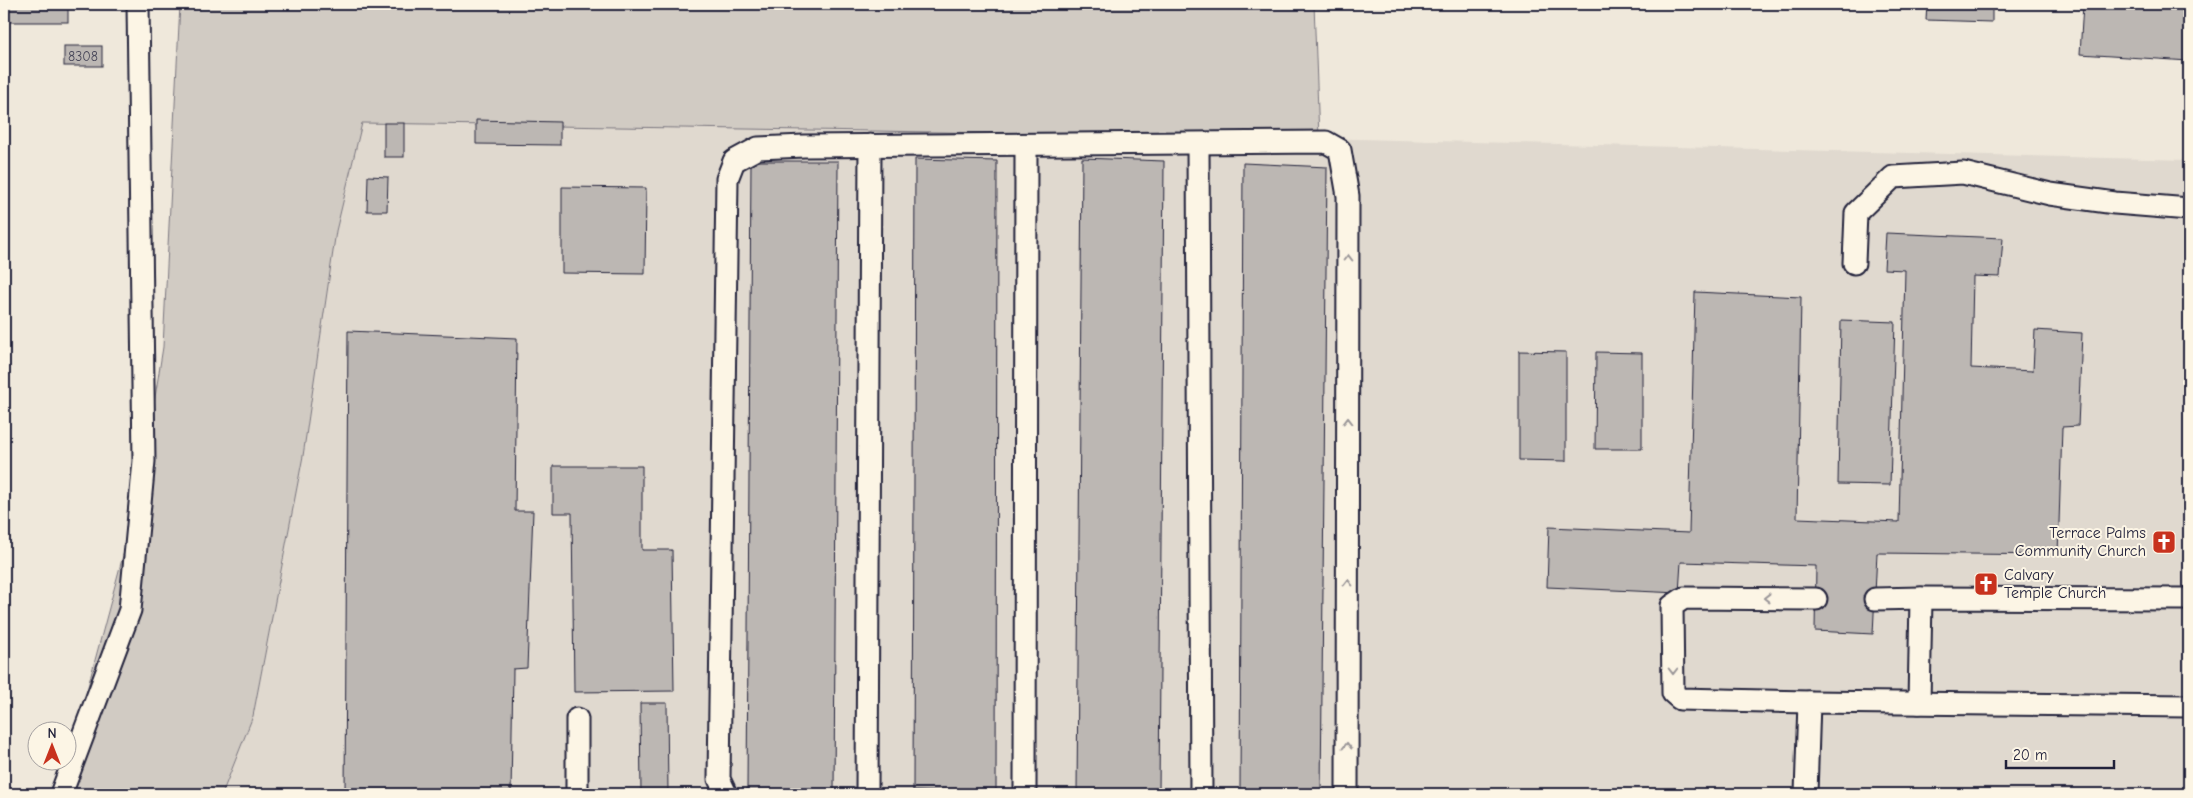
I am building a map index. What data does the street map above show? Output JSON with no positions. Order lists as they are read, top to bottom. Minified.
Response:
{"places":{"church":["Terrace Palms Community Church","Calvary Temple Church"]},"house_numbers":["8308"],"scale_bar":"20 m","north":"top"}
